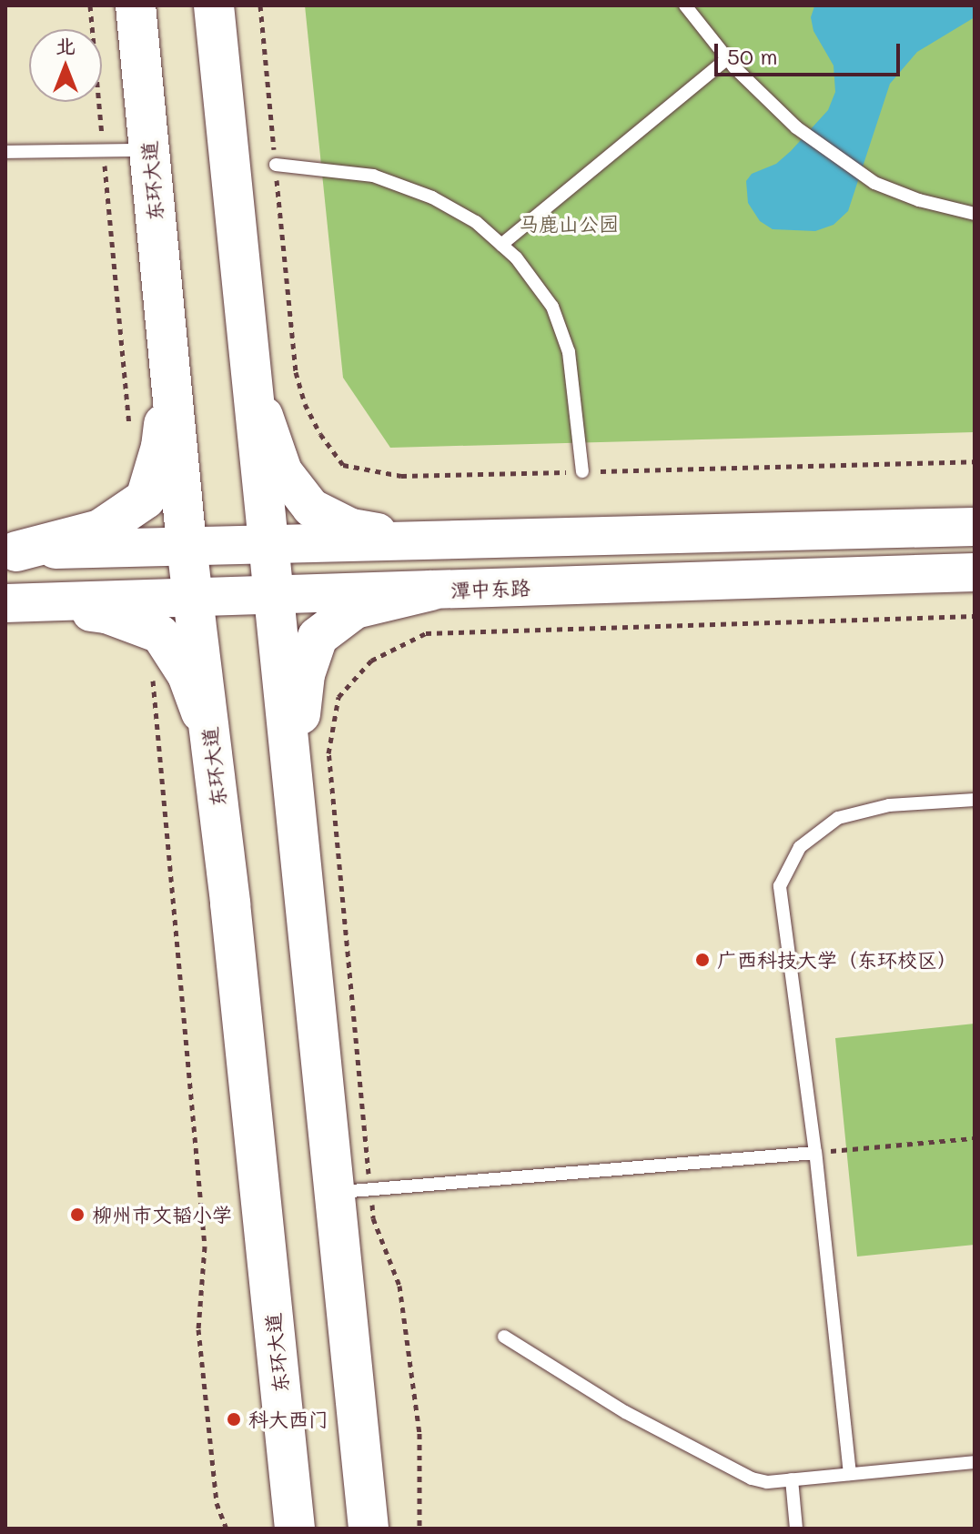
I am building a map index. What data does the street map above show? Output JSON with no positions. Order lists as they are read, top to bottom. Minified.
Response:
{"streets":{"highway":["东环大道"],"main road":["潭中东路"]},"crossings":[["东环大道","潭中东路"]],"parks":["马鹿山公园"],"places":["广西科技大学（东环校区）","柳州市文韬小学","科大西门"],"scale_bar":"50 m","north":"top"}
